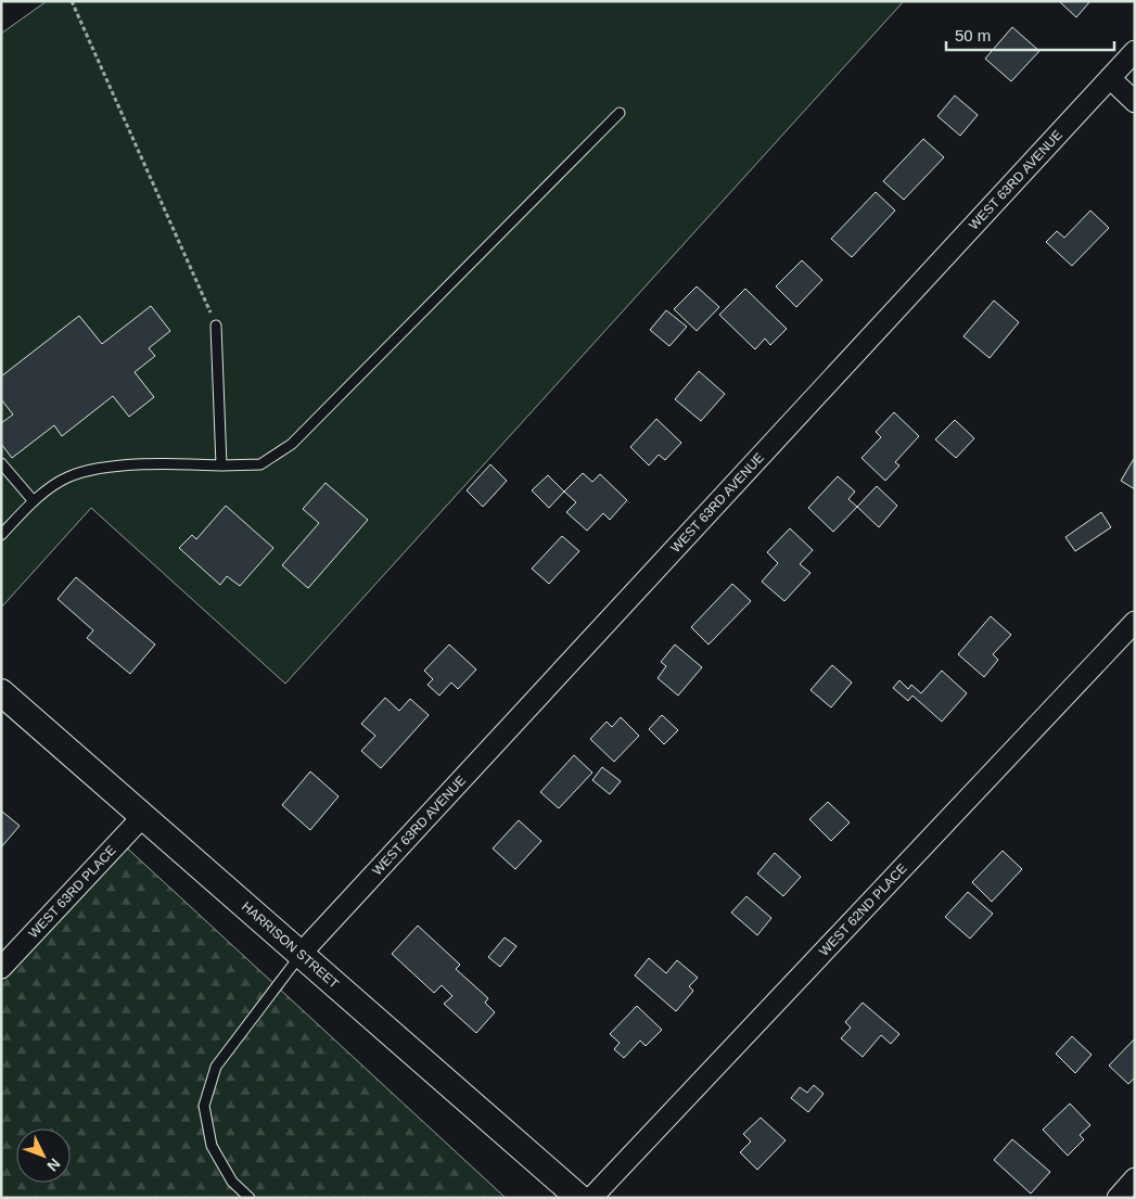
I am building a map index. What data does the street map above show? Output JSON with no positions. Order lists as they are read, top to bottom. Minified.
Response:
{"streets":{"street":["WEST 63RD AVENUE","WEST 63RD PLACE","WEST 62ND PLACE","HARRISON STREET"]},"crossings":[["WEST 63RD AVENUE","HARRISON STREET"],["WEST 63RD PLACE","HARRISON STREET"]],"scale_bar":"50 m","north":"bottom right"}
